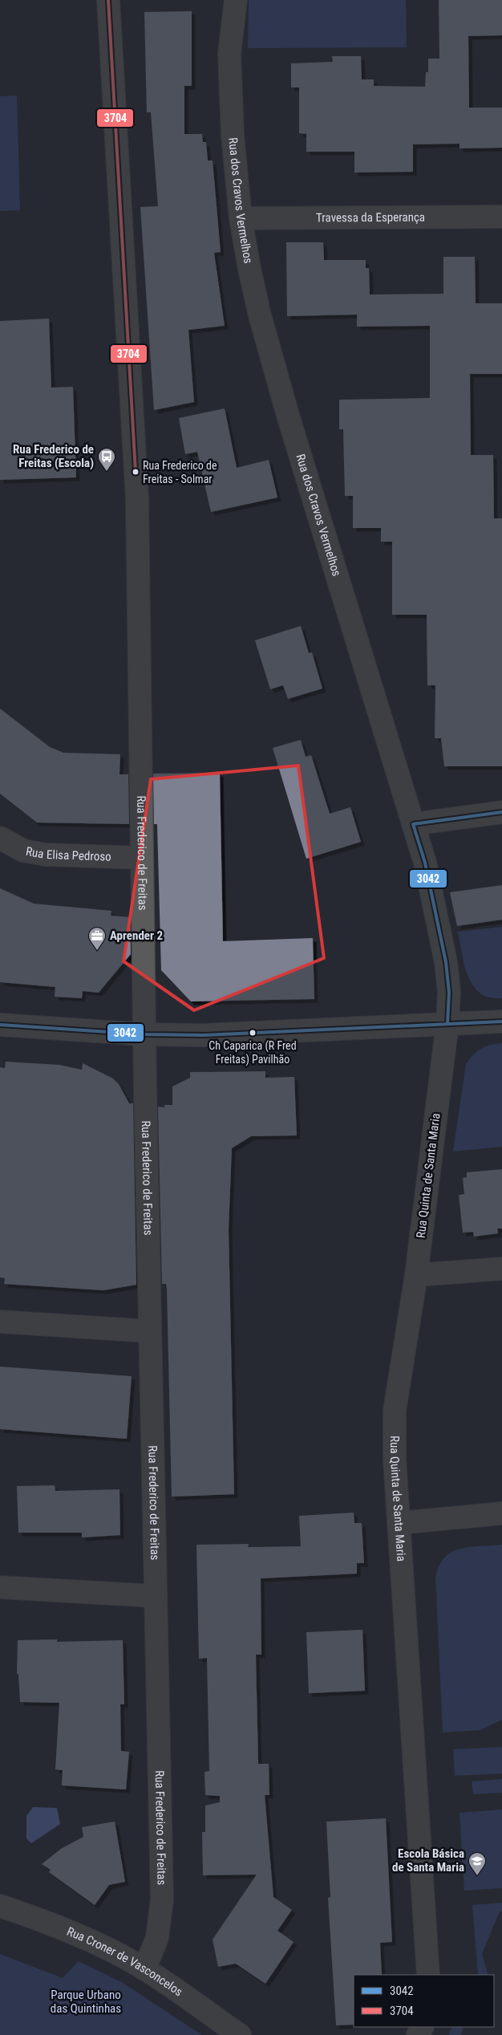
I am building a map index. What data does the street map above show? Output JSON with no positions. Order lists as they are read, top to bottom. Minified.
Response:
{"streets":{"street":["Rua dos Cravos Vermelhos","Travessa da Esperança","Rua Elisa Pedroso","Rua Frederico de Freitas","Rua Quinta de Santa Maria","Rua Croner de Vasconcelos"]},"crossings":[["Rua dos Cravos Vermelhos","Travessa da Esperança"],["Rua dos Cravos Vermelhos","Rua Quinta de Santa Maria"],["Rua Elisa Pedroso","Rua Frederico de Freitas"],["Rua Frederico de Freitas","Rua Croner de Vasconcelos"]],"parks":["Parque Urbano das Quintinhas"],"places":{"other":["Rua Frederico de Freitas - Solmar","Ch Caparica (R Fred Freitas) Pavilhão"],"bus stop":["Rua Frederico de Freitas (Escola)"],"office":["Aprender 2"],"school or university":["Escola Básica de Santa Maria"]},"lines":["transit line 3704","transit line 3042"],"legend":["3042","3704"]}
